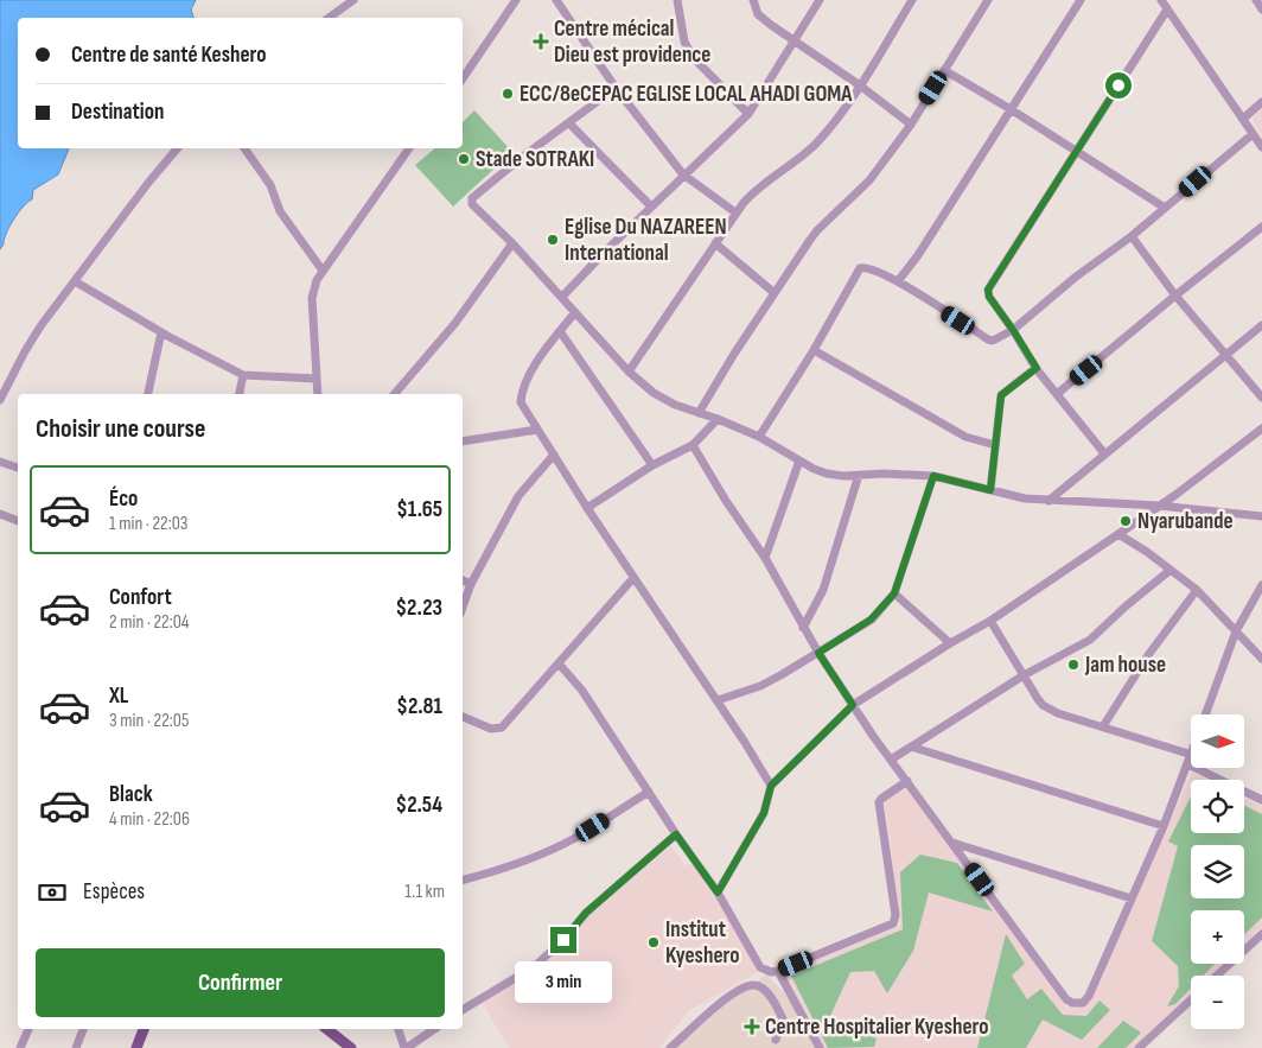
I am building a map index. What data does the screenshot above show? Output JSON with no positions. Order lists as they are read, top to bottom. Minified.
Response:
{"places":{"health":["Centre mécical Dieu est providence","Centre Hospitalier Kyeshero"],"other":["ECC/8eCEPAC EGLISE LOCAL AHADI GOMA","Stade SOTRAKI","Eglise Du NAZAREEN International","Nyarubande","Jam house","Institut Kyeshero"]},"north":"right","page":{"banner":["Centre de santé Keshero","Destination"],"heading":"Choisir une course","list":[{"name":"Éco","note":"1 min · 22:03","value":"$1.65"},{"name":"Confort","note":"2 min · 22:04","value":"$2.23"},{"name":"XL","note":"3 min · 22:05","value":"$2.81"},{"name":"Black","note":"4 min · 22:06","value":"$2.54"}],"map_buttons":["+","−"],"pay":["Espèces","1.1 km"],"buttons":"Confirmer","bubble":"3 min"}}
